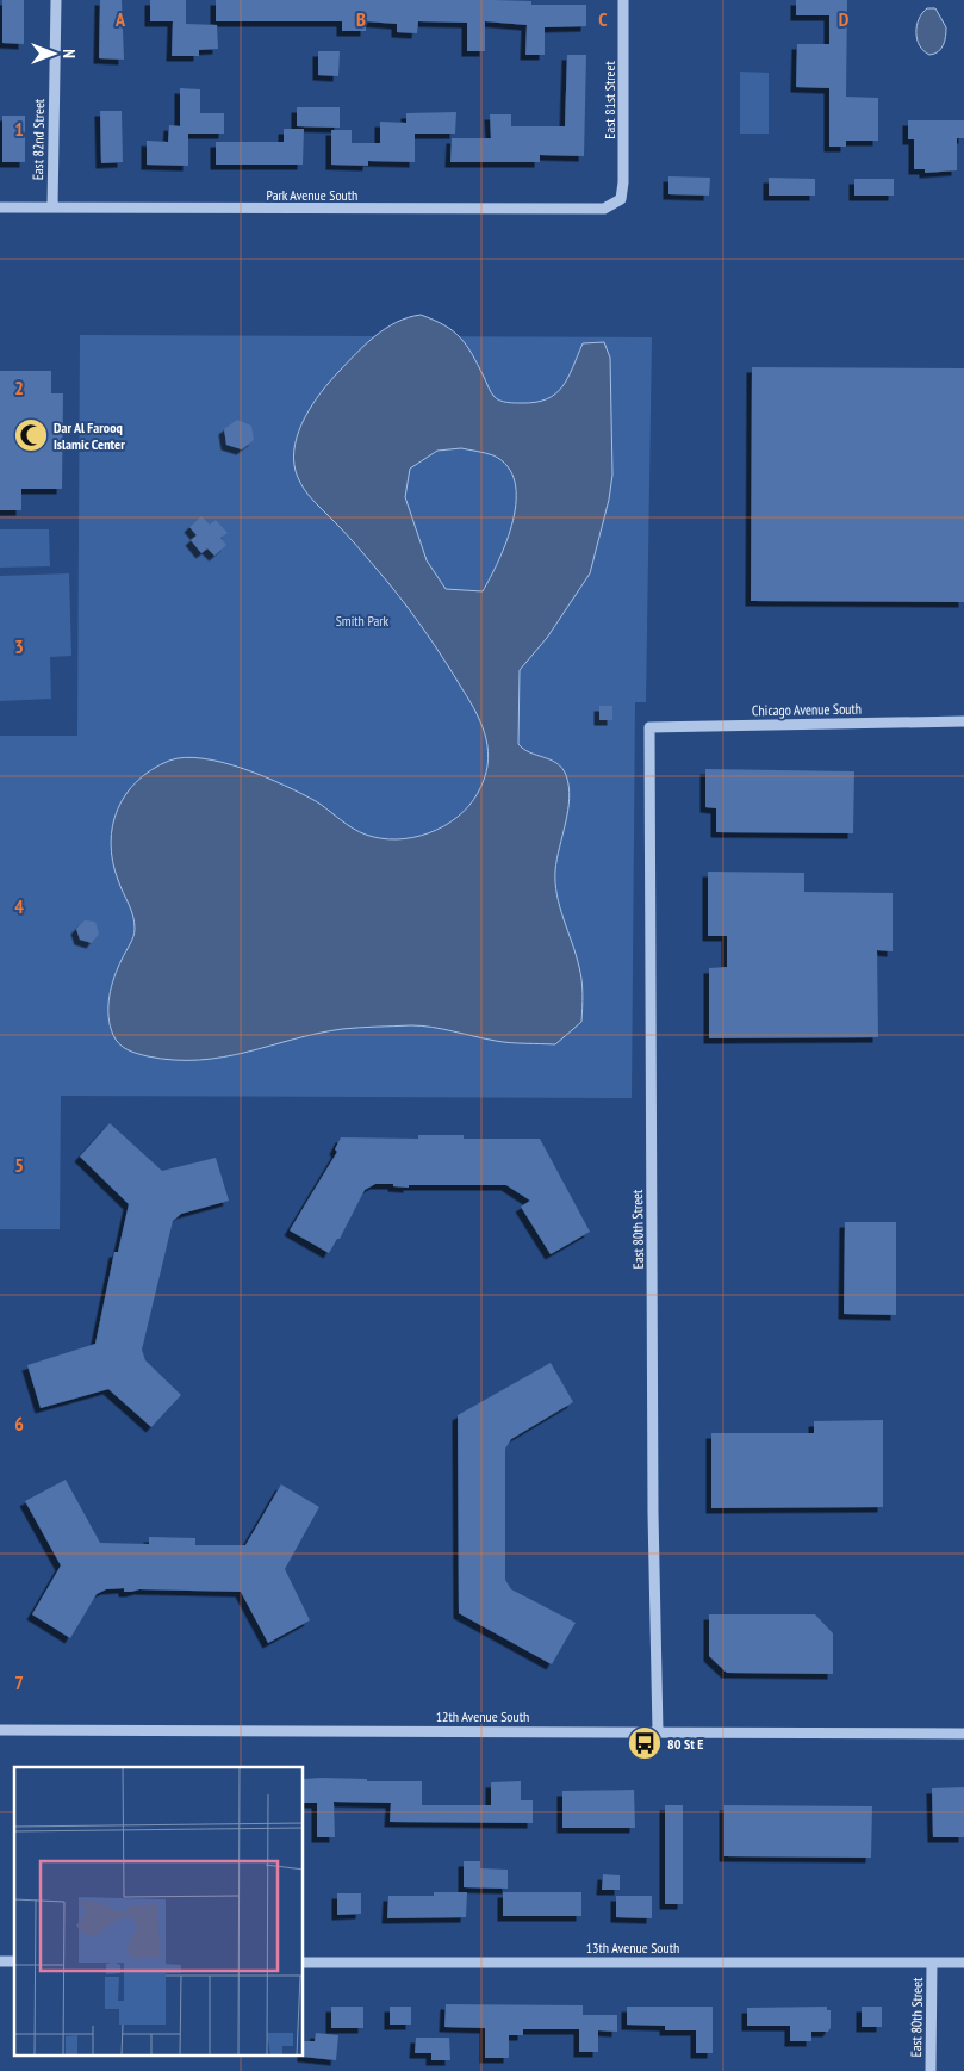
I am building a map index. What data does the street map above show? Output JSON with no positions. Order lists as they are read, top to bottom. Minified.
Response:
{"streets":{"street":["East 81st Street","East 82nd Street","Park Avenue South","Chicago Avenue South","East 80th Street","12th Avenue South","13th Avenue South"]},"crossings":[["East 81st Street","Park Avenue South"],["East 82nd Street","Park Avenue South"],["Chicago Avenue South","East 80th Street"],["East 80th Street","12th Avenue South"],["East 80th Street","13th Avenue South"]],"parks":["Smith Park"],"places":{"mosque":["Dar Al Farooq Islamic Center"],"bus stop":["80 St E"]},"north":"right","grid":{"columns":["A","B","C","D"],"rows":["1","2","3","4","5","6","7"]}}
